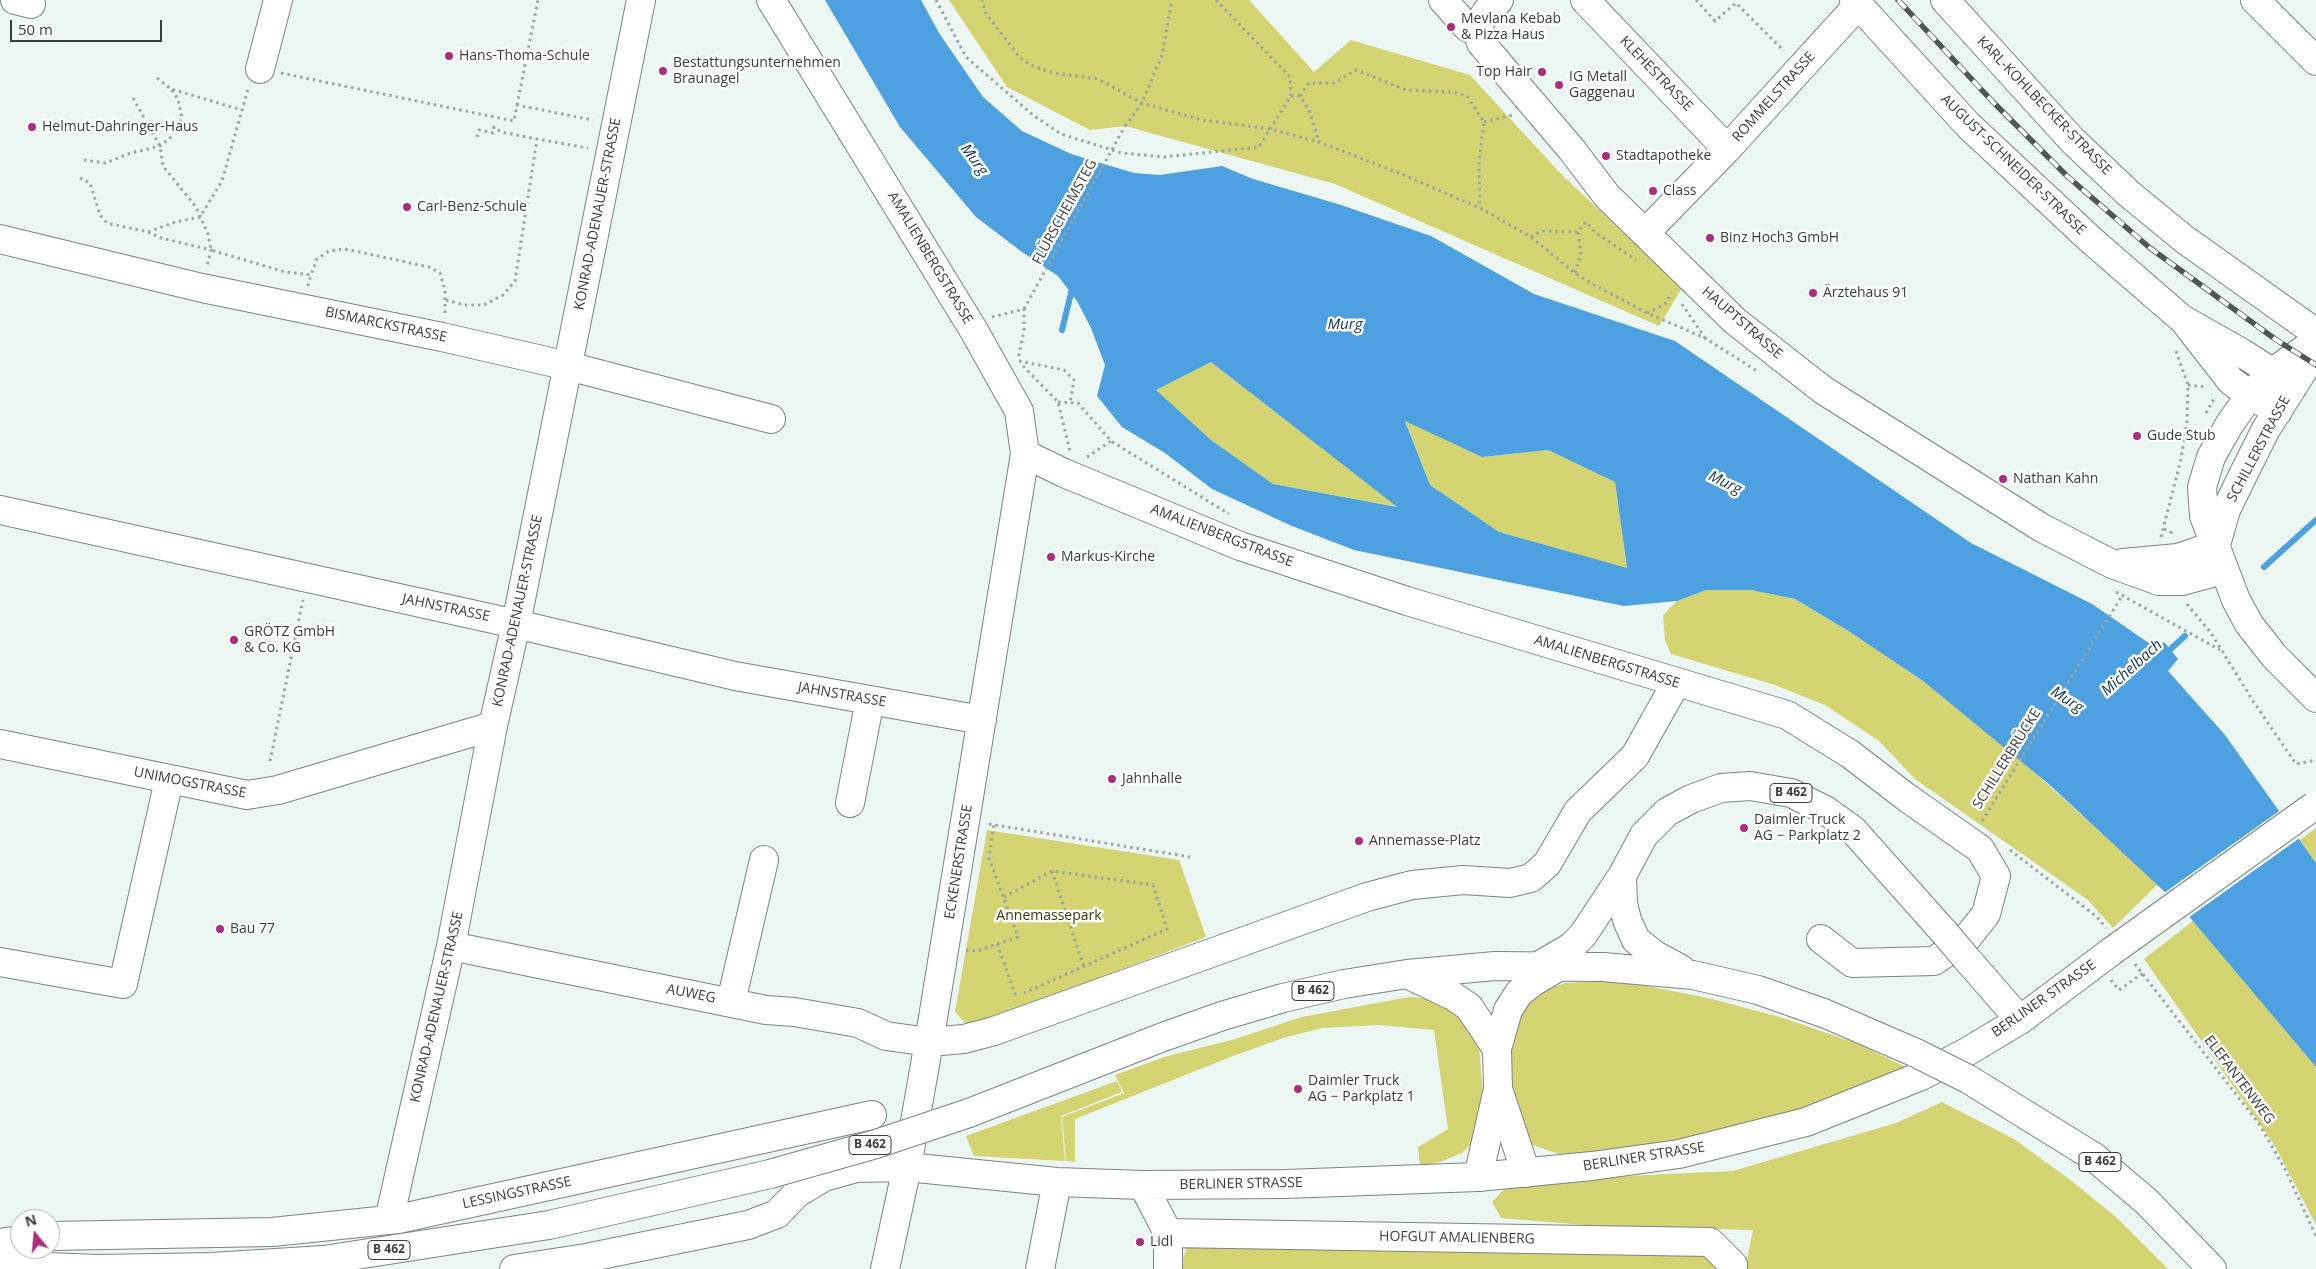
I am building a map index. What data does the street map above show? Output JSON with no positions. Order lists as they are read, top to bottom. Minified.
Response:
{"streets":{"street":["KLEHESTRASSE","ROMMELSTRASSE","KARL-KOHLBECKER-STRASSE","AUGUST-SCHNEIDER-STRASSE","KONRAD-ADENAUER-STRASSE","AMALIENBERGSTRASSE","HAUPTSTRASSE","BISMARCKSTRASSE","SCHILLERSTRASSE","JAHNSTRASSE","UNIMOGSTRASSE","B 462","ECKENERSTRASSE","AUWEG","BERLINER STRASSE","LESSINGSTRASSE","HOFGUT AMALIENBERG"],"path":["FLÜRSCHEIMSTEG","SCHILLERBRÜCKE","ELEFANTENWEG"]},"crossings":[["KLEHESTRASSE","ROMMELSTRASSE"],["ROMMELSTRASSE","AUGUST-SCHNEIDER-STRASSE"],["ROMMELSTRASSE","HAUPTSTRASSE"],["AUGUST-SCHNEIDER-STRASSE","SCHILLERSTRASSE"],["KONRAD-ADENAUER-STRASSE","BISMARCKSTRASSE"],["KONRAD-ADENAUER-STRASSE","JAHNSTRASSE"],["KONRAD-ADENAUER-STRASSE","UNIMOGSTRASSE"],["KONRAD-ADENAUER-STRASSE","AUWEG"],["KONRAD-ADENAUER-STRASSE","LESSINGSTRASSE"],["AMALIENBERGSTRASSE","ECKENERSTRASSE"],["AMALIENBERGSTRASSE","AUWEG"],["JAHNSTRASSE","ECKENERSTRASSE"],["B 462","BERLINER STRASSE"],["ECKENERSTRASSE","AUWEG"],["ECKENERSTRASSE","BERLINER STRASSE"]],"water":["Murg","Michelbach"],"parks":["Annemassepark"],"places":["Mevlana Kebab & Pizza Haus","Hans-Thoma-Schule","Bestattungsunternehmen Braunagel","Top Hair","IG Metall Gaggenau","Helmut-Dahringer-Haus","Stadtapotheke","Class","Carl-Benz-Schule","Binz Hoch3 GmbH","Ärztehaus 91","Gude Stub","Nathan Kahn","Markus-Kirche","GRÖTZ GmbH & Co. KG","Jahnhalle","Daimler Truck AG − Parkplatz 2","Annemasse-Platz","Bau 77","Daimler Truck AG − Parkplatz 1","Lidl"],"scale_bar":"50 m","north":"top"}
